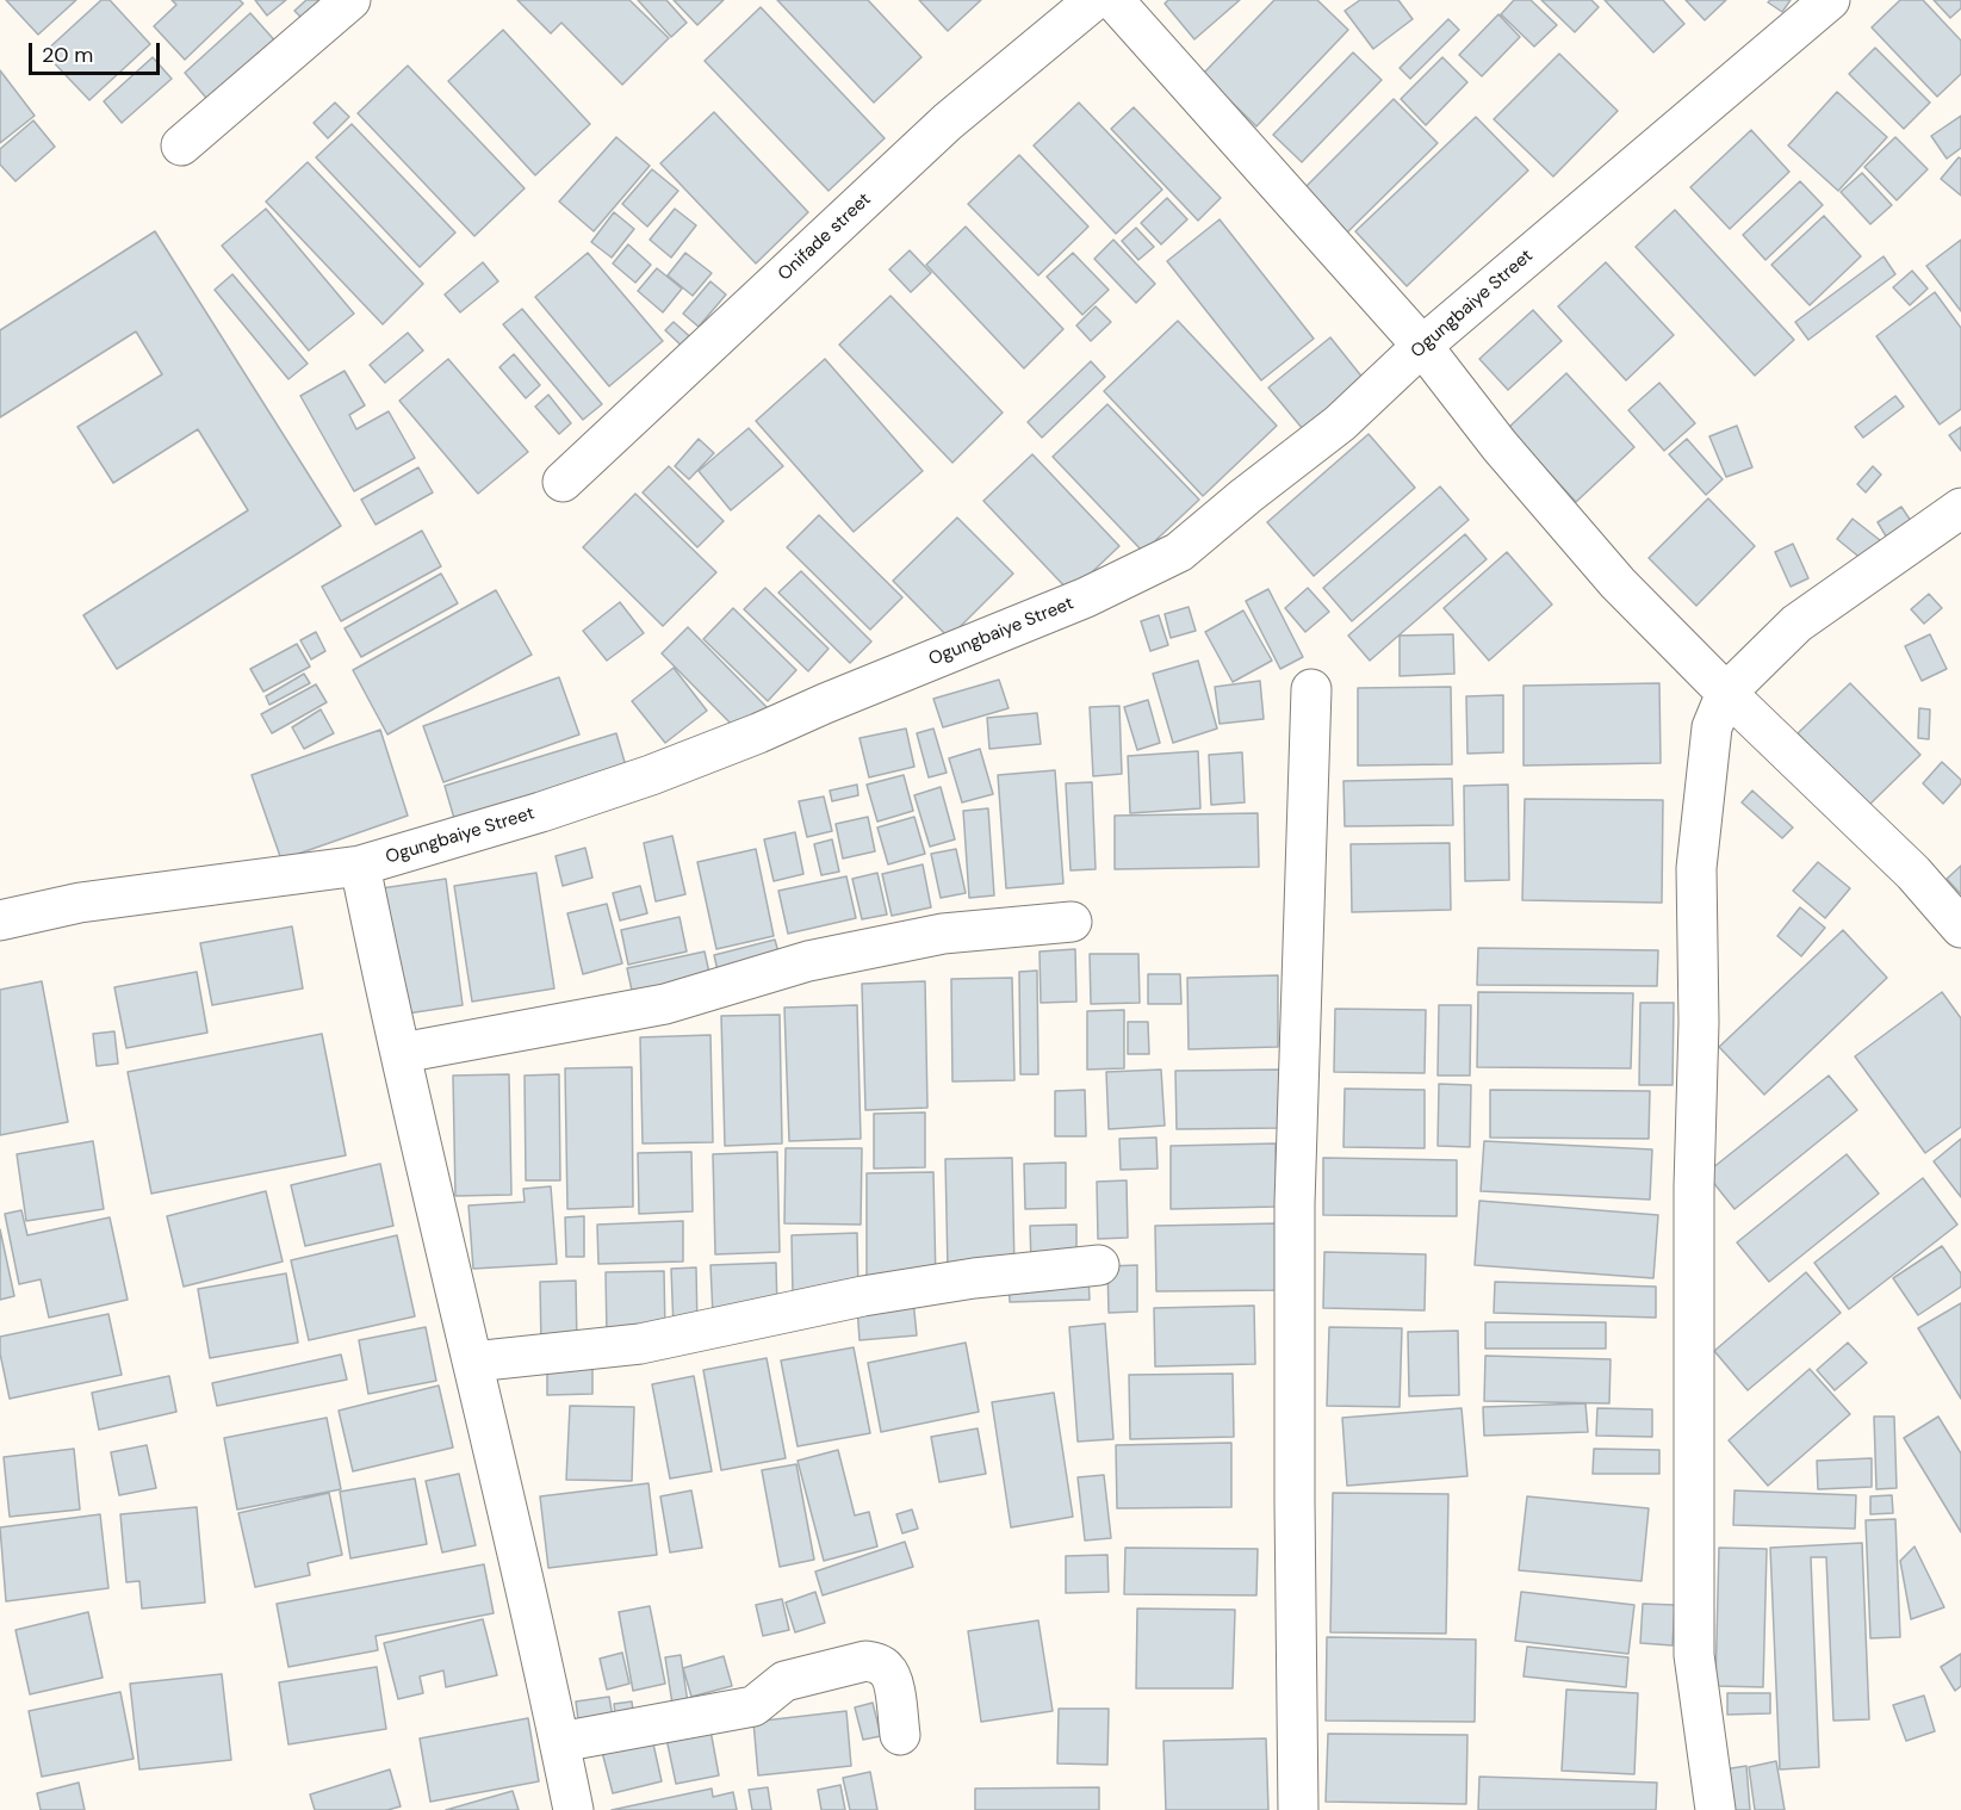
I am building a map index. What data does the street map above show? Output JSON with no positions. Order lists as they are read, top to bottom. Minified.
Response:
{"streets":{"street":["Onifade street","Ogungbaiye Street"]},"scale_bar":"20 m"}
